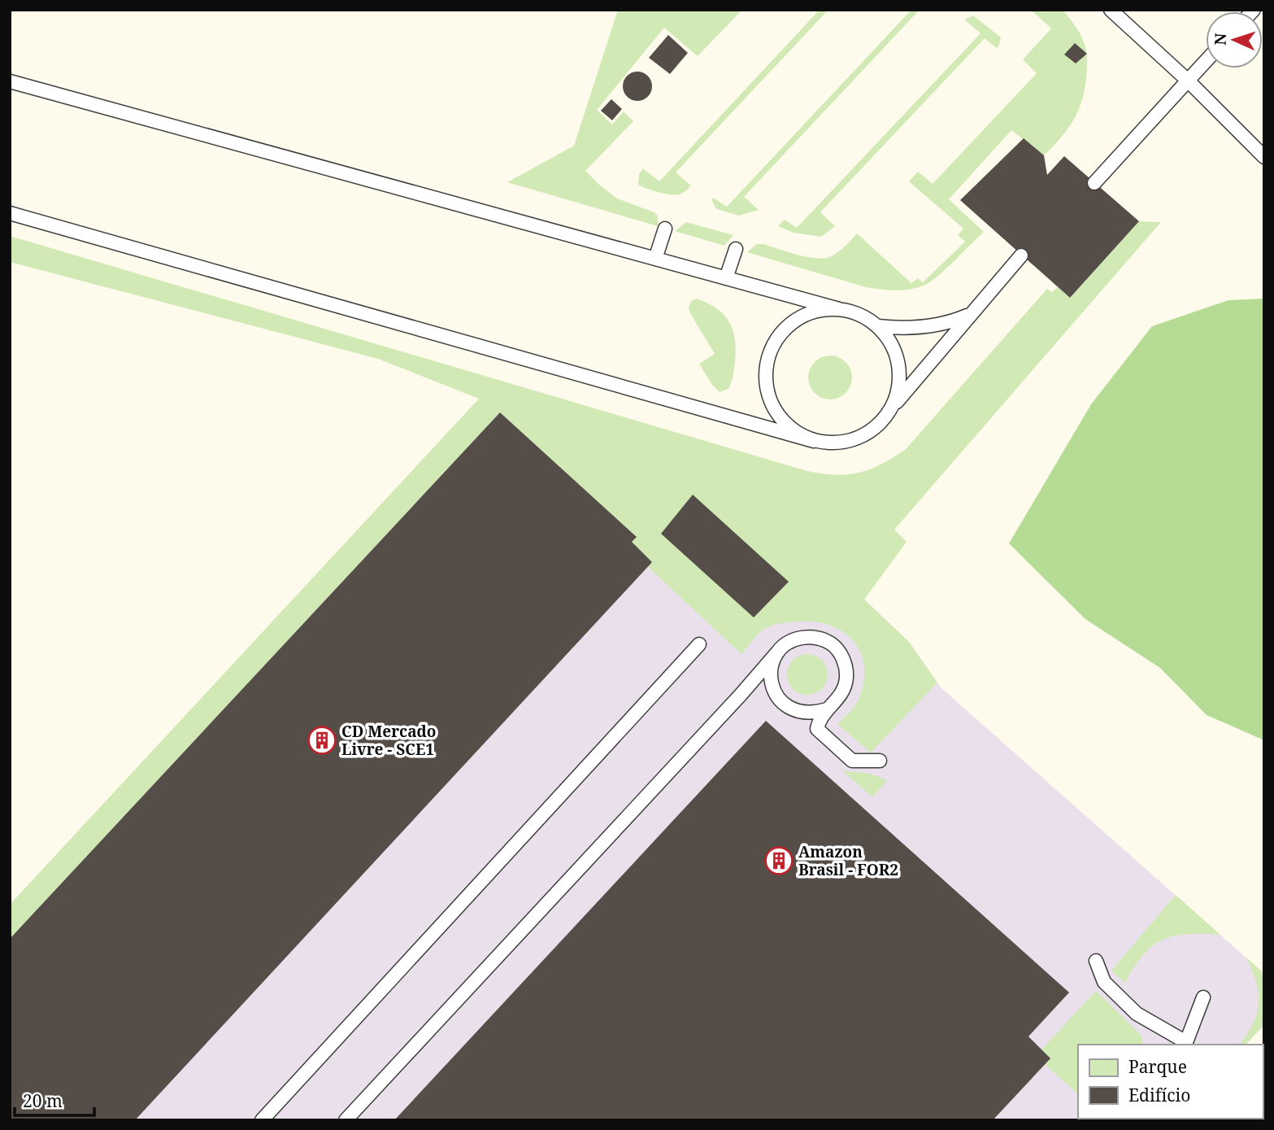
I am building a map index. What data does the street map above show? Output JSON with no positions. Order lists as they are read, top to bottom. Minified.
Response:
{"places":{"building":["CD Mercado Livre - SCE1","Amazon Brasil - FOR2"]},"legend":["Parque","Edifício"],"scale_bar":"20 m","north":"left"}
